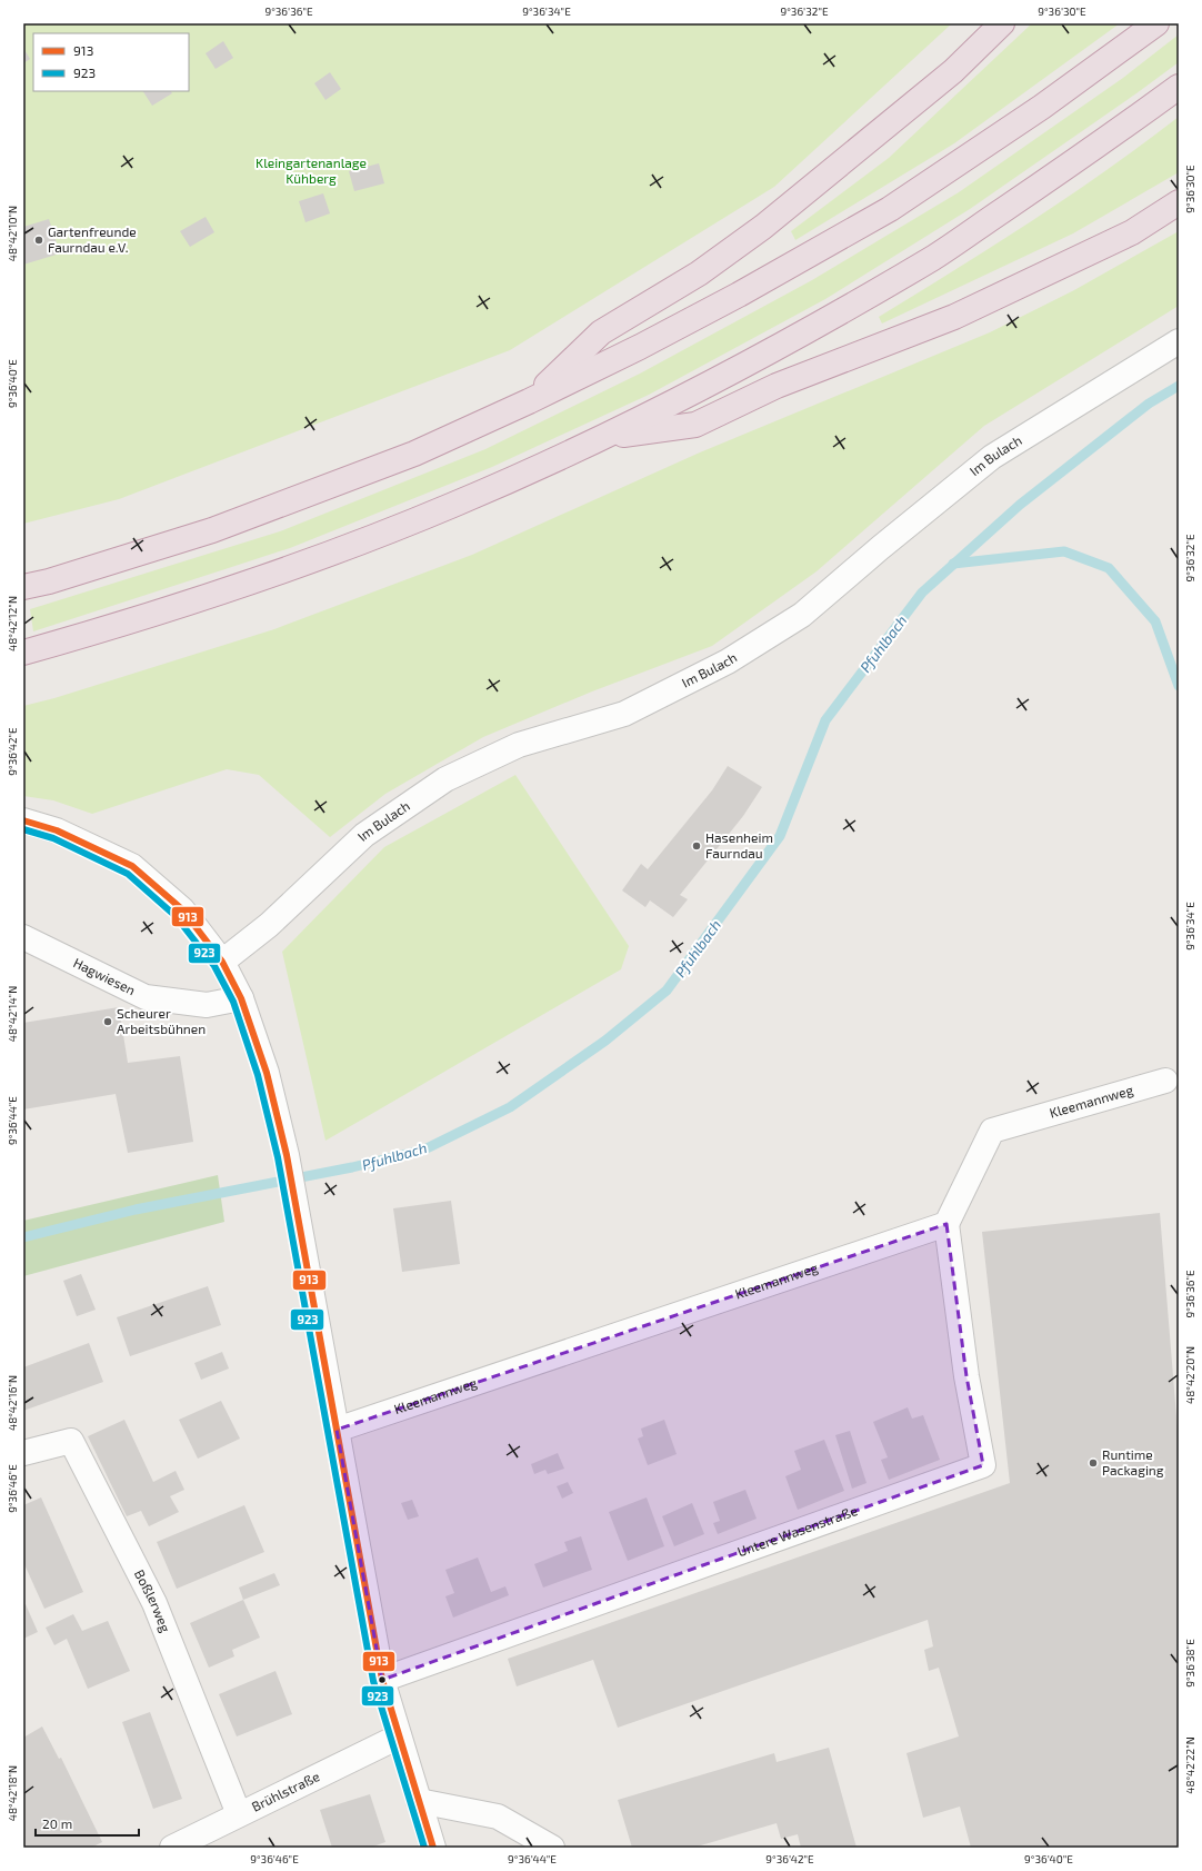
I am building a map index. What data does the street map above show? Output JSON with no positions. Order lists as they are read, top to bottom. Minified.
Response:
{"streets":{"street":["Im Bulach","Hagwiesen","Kleemannweg","Untere Wasenstraße","Boßlerweg","Brühlstraße"]},"crossings":[["Kleemannweg","Untere Wasenstraße"],["Boßlerweg","Brühlstraße"]],"water":["Pfuhlbach"],"parks":["Kleingartenanlage Kühberg"],"places":["Gartenfreunde Faurndau e.V.","Hasenheim Faurndau","Scheurer Arbeitsbühnen","Runtime Packaging"],"lines":["transit line 913","transit line 923"],"legend":["913","923"],"scale_bar":"20 m","coordinates":["9°36'36\"E","9°36'34\"E","9°36'32\"E","9°36'30\"E","48°42'10\"N","9°36'40\"E","48°42'12\"N","9°36'42\"E","48°42'14\"N","9°36'44\"E","48°42'20\"N","48°42'16\"N","9°36'46\"E","9°36'38\"E","48°42'22\"N","48°42'18\"N"]}
